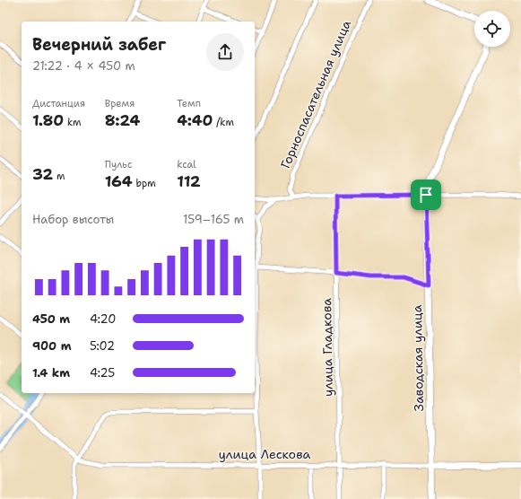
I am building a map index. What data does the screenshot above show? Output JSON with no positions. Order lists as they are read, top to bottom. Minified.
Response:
{"streets":{"street":["Горноспасательная улица","улица Гладкова","Заводская улица","улица Лескова"]},"crossings":[["улица Гладкова","улица Лескова"],["Заводская улица","улица Лескова"]],"page":{"heading":["Вечерний забег","21:22 · 4 × 450 m"],"stats":[["Дистанция","1.80 km"],["Время","8:24"],["Темп","4:40 /km"],["32 m"],["Пульс","164 bpm"],["kcal","112"]],"chart":["Набор высоты","159–165 m"],"list":[{"name":"450 m","note":"4:20"},{"name":"900 m","note":"5:02"},{"name":"1.4 km","note":"4:25"}]}}
